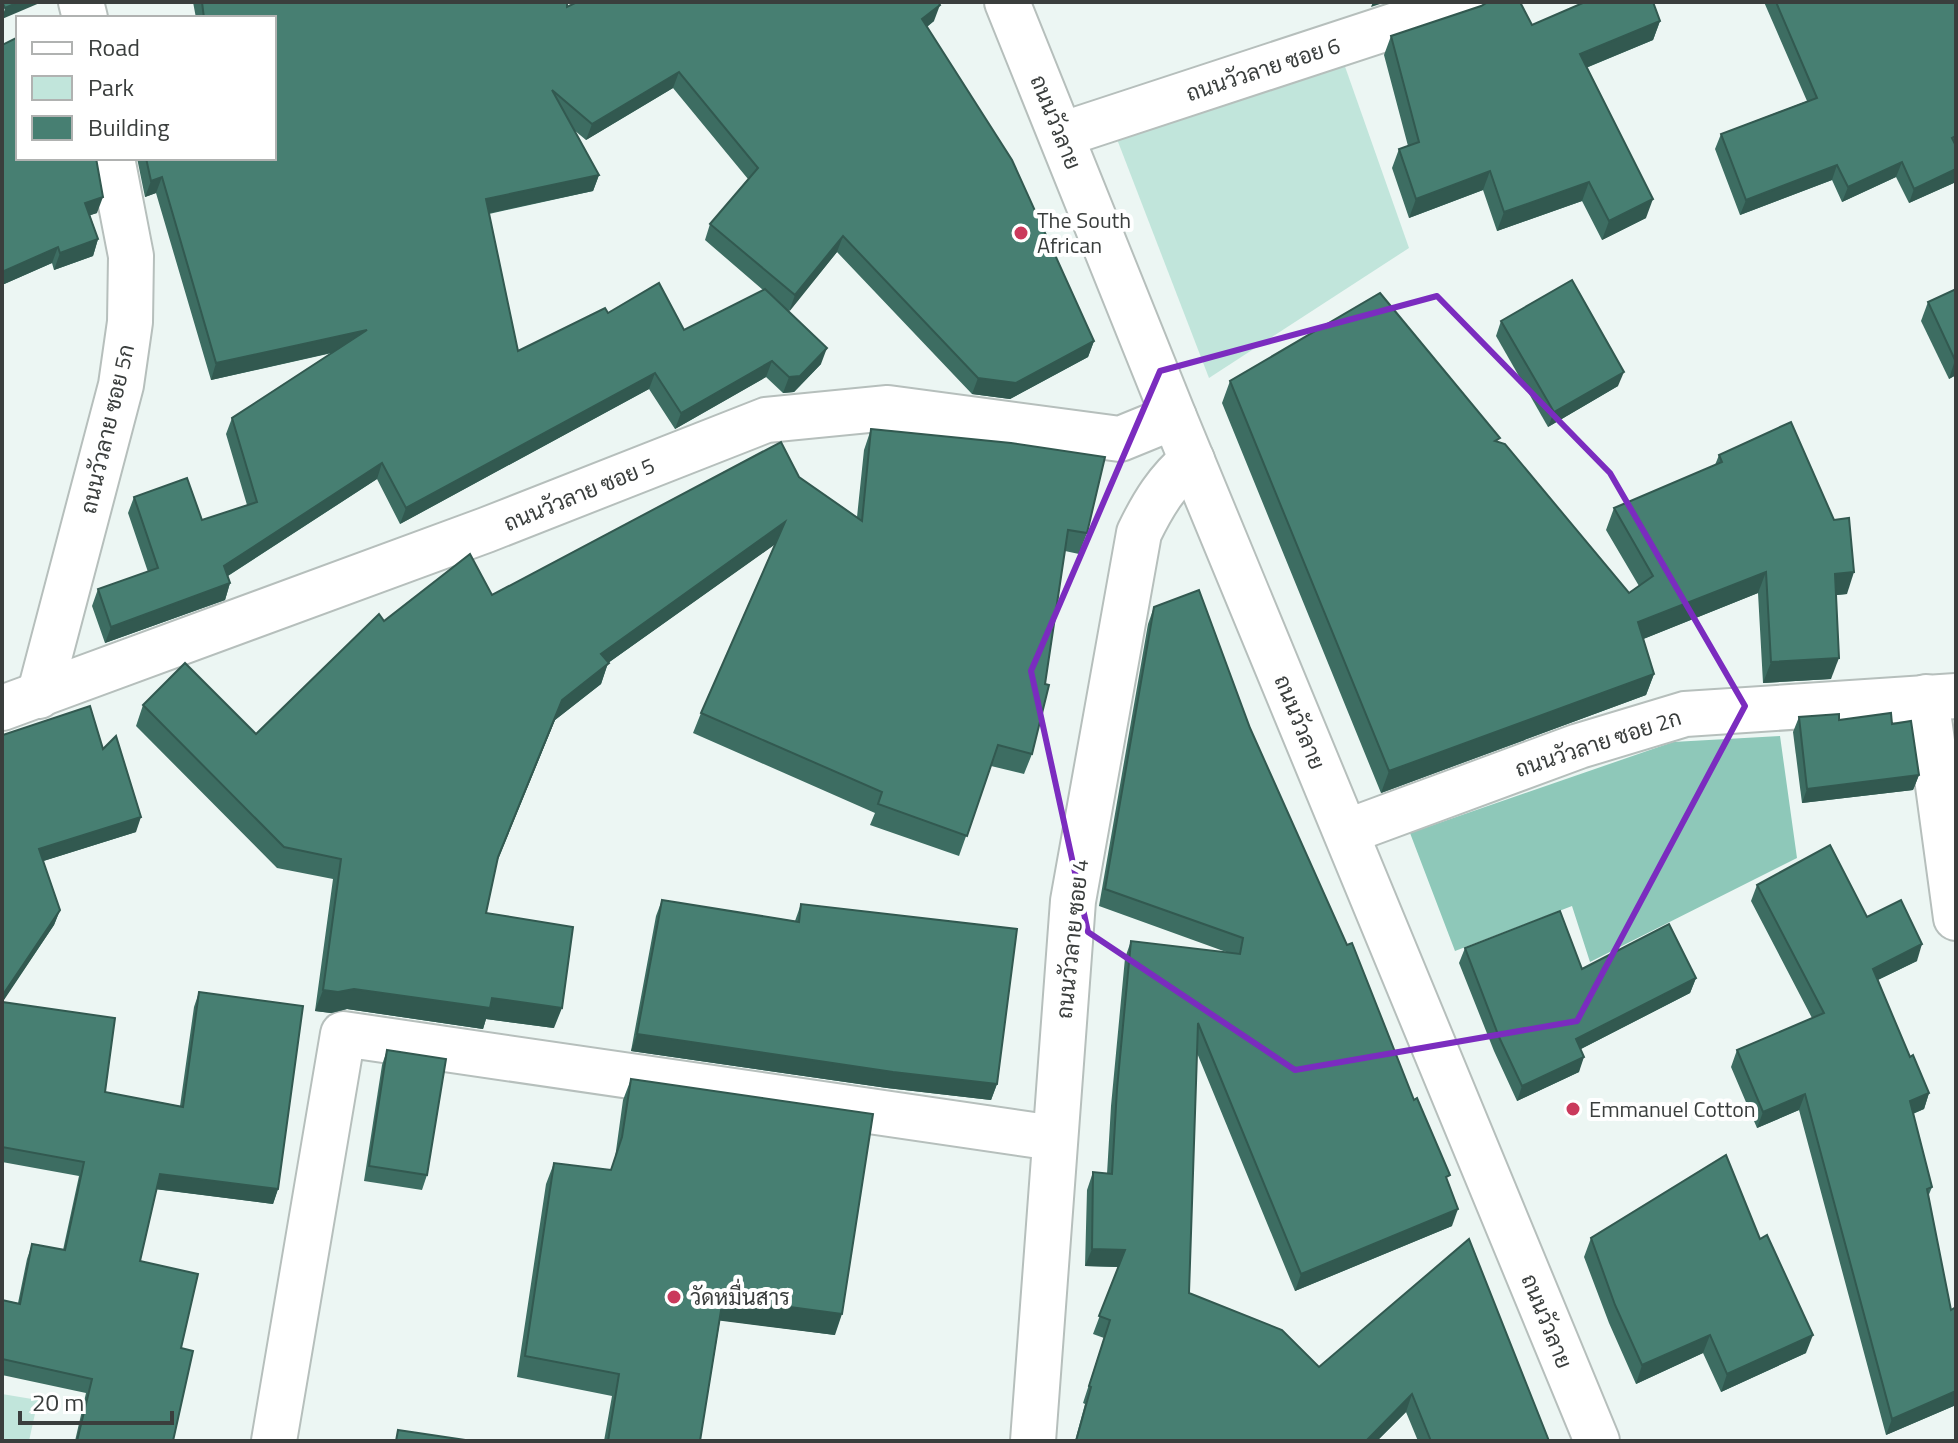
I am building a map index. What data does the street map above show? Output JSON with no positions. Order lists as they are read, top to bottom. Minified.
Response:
{"streets":{"street":["ถนนวัวลาย ซอย 6","ถนนวัวลาย","ถนนวัวลาย ซอย 5ก","ถนนวัวลาย ซอย 5","ถนนวัวลาย ซอย 2ก","ถนนวัวลาย ซอย 4"]},"crossings":[["ถนนวัวลาย ซอย 6","ถนนวัวลาย"],["ถนนวัวลาย","ถนนวัวลาย ซอย 5"],["ถนนวัวลาย","ถนนวัวลาย ซอย 2ก"],["ถนนวัวลาย","ถนนวัวลาย ซอย 4"],["ถนนวัวลาย ซอย 5ก","ถนนวัวลาย ซอย 5"]],"places":["The South African","Emmanuel Cotton","วัดหมื่นสาร"],"legend":["Road","Park","Building"],"scale_bar":"20 m"}
